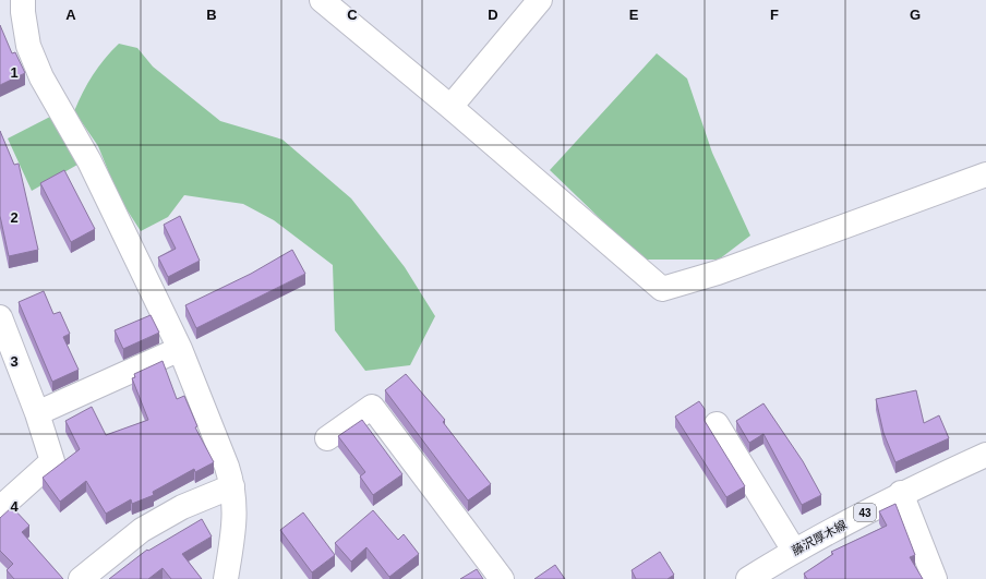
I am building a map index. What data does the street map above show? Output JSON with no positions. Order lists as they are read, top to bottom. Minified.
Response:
{"streets":{"street":["43","藤沢厚木線"]},"grid":{"columns":["A","B","C","D","E","F","G"],"rows":["1","2","3","4"]}}
